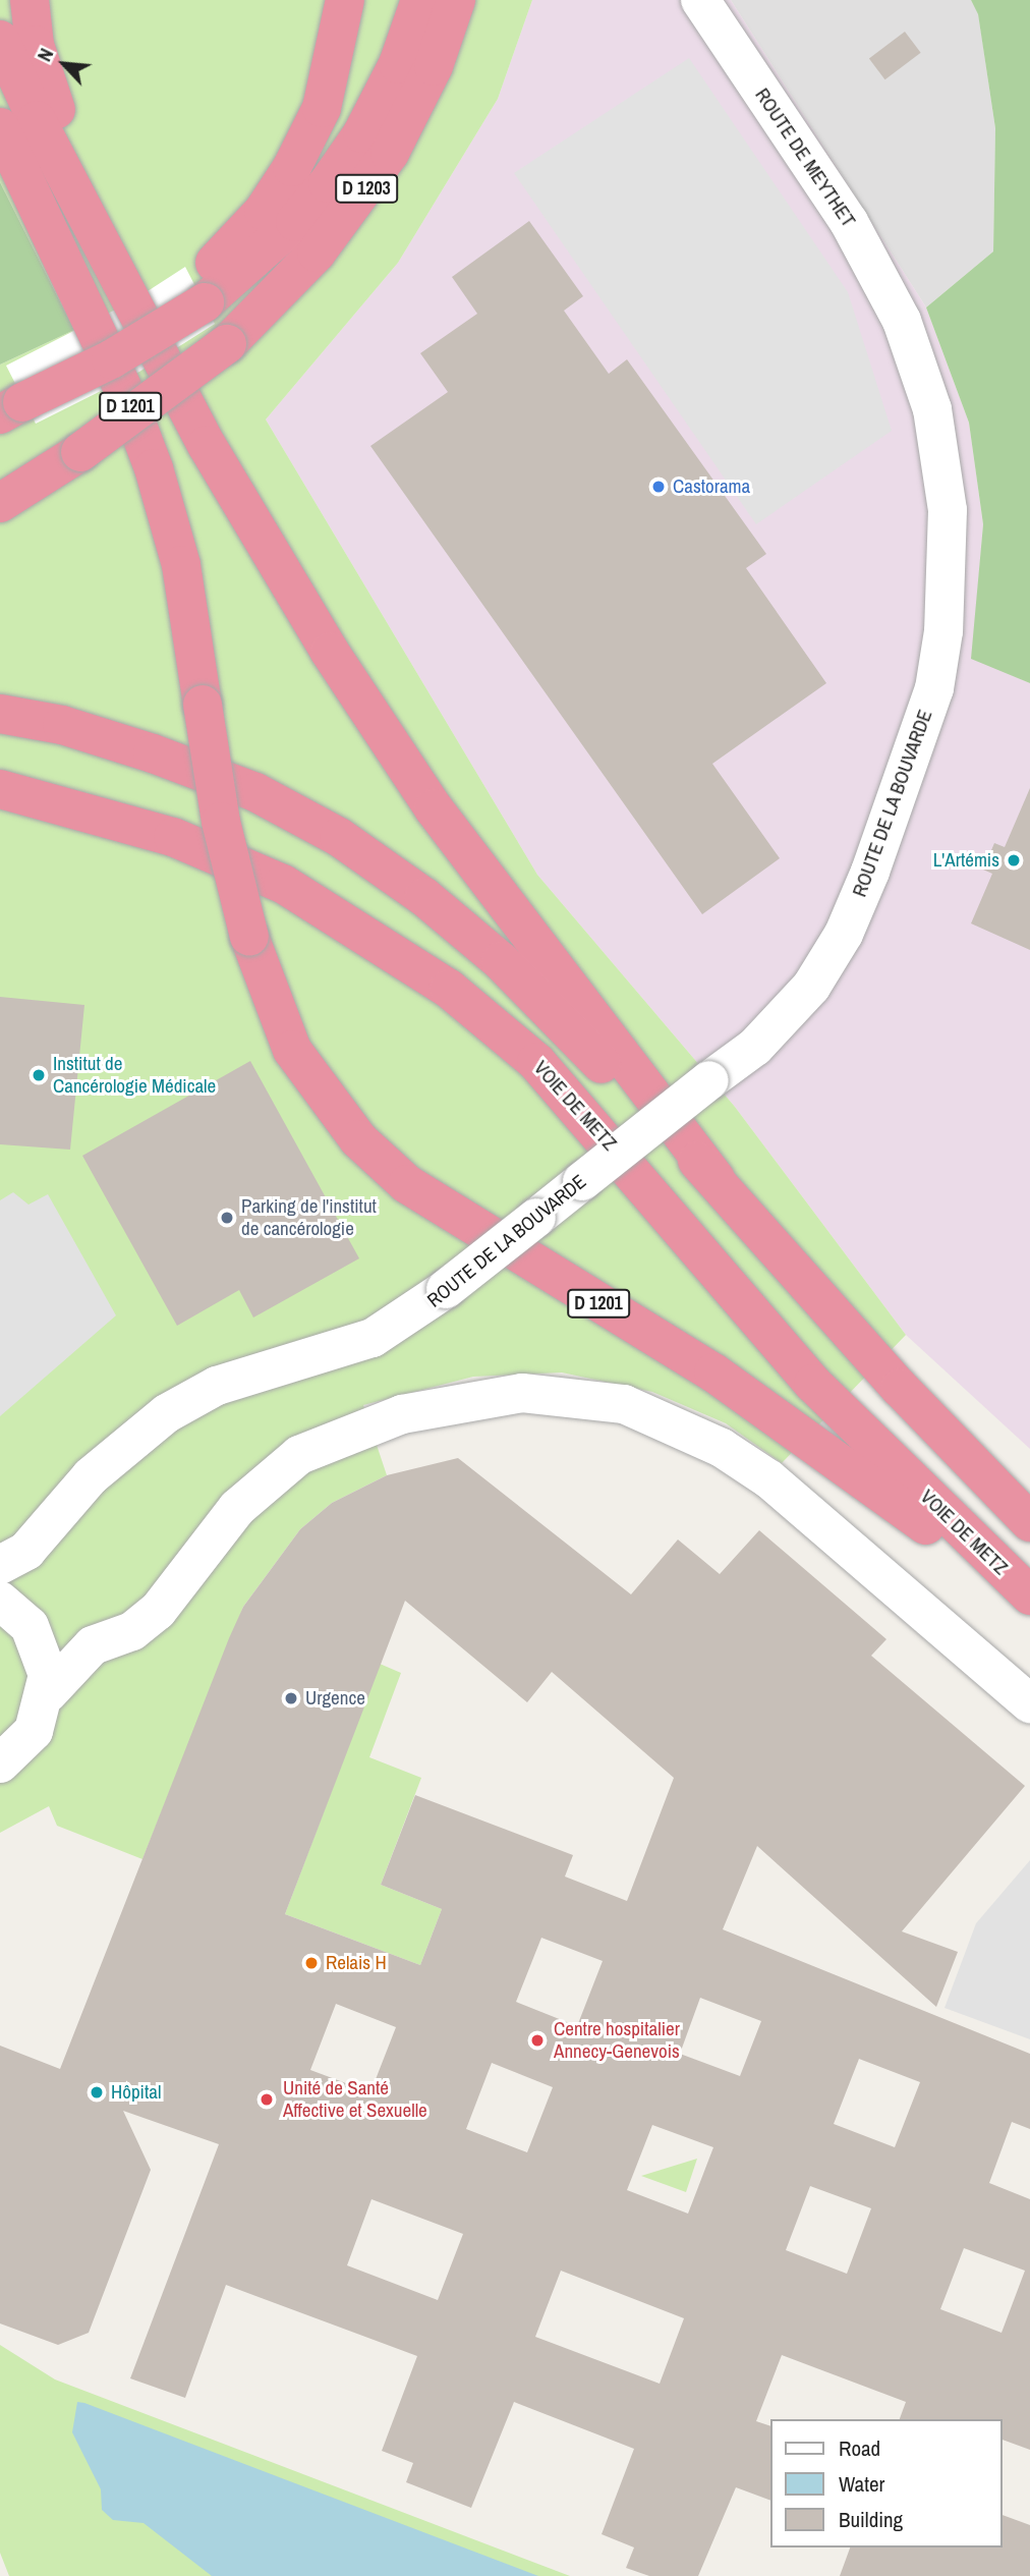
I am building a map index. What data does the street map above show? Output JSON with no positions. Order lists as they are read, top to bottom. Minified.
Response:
{"streets":{"highway":["D 1203","D 1201","VOIE DE METZ"],"street":["ROUTE DE MEYTHET","ROUTE DE LA BOUVARDE"]},"crossings":[["ROUTE DE MEYTHET","ROUTE DE LA BOUVARDE"],["D 1201","VOIE DE METZ"]],"places":["Castorama","L'Artémis","Institut de Cancérologie Médicale","Parking de l'institut de cancérologie","Urgence","Relais H","Centre hospitalier Annecy-Genevois","Hôpital","Unité de Santé Affective et Sexuelle"],"legend":["Road","Water","Building"],"north":"top left"}
